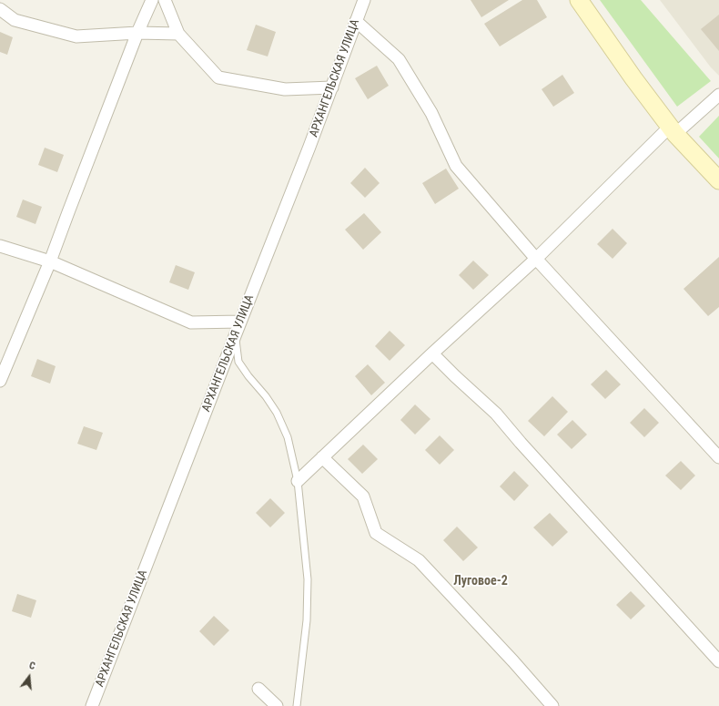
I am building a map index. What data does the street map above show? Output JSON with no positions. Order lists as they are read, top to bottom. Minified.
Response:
{"streets":{"street":["АРХАНГЕЛЬСКАЯ УЛИЦА"]},"districts":["Луговое-2"],"north":"top"}
